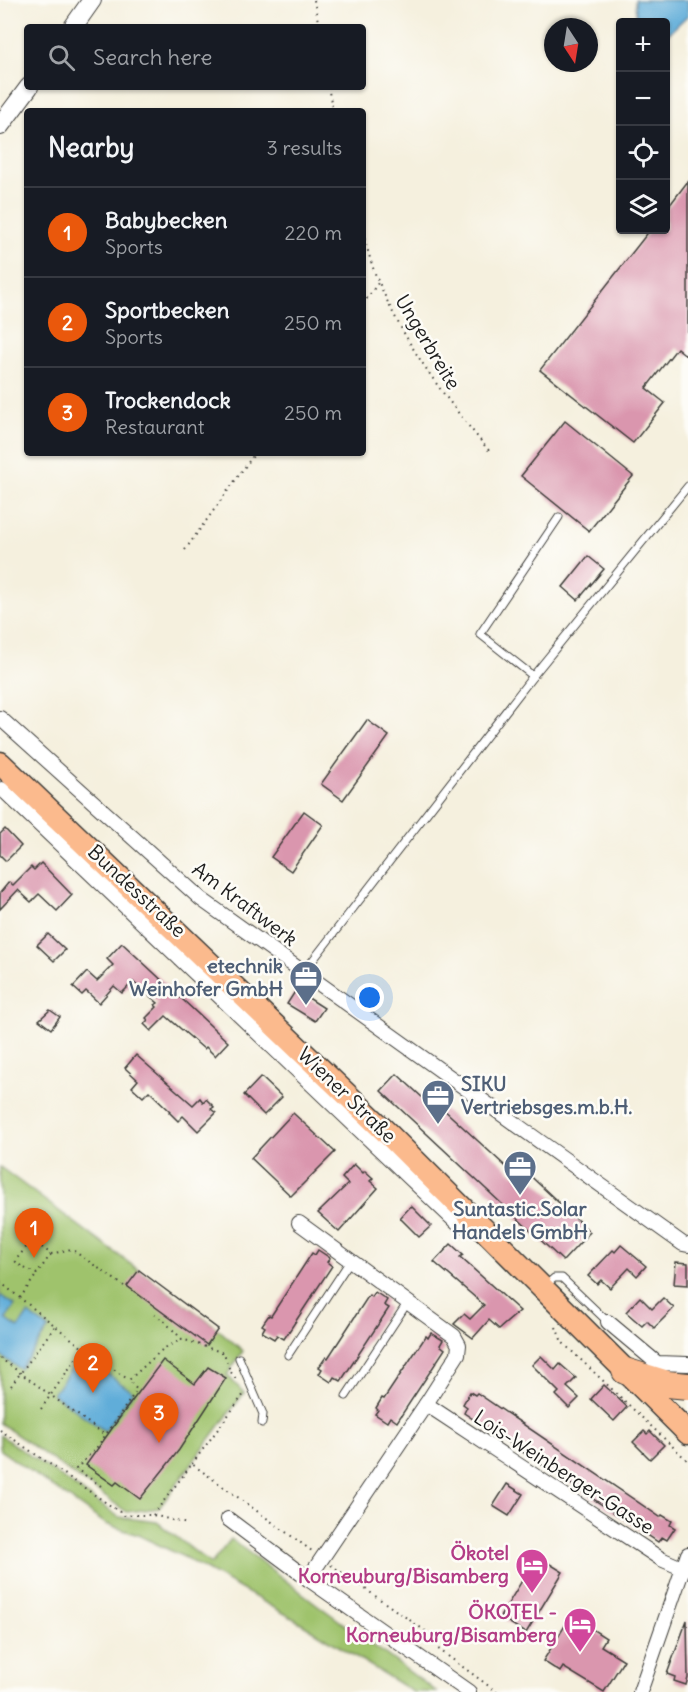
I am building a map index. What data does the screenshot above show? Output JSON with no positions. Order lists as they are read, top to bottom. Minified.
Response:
{"streets":{"main road":["Wiener Straße"],"street":["Am Kraftwerk","Lois-Weinberger-Gasse"],"path":["Ungerbreite"]},"places":{"office":["etechnik Weinhofer GmbH","SIKU Vertriebsges.m.b.H.","Suntastic.Solar Handels GmbH"],"hotel":["Ökotel Korneuburg/Bisamberg","ÖKOTEL - Korneuburg/Bisamberg"]},"north":"bottom","page":{"map_buttons":["+","−"],"search":"Search here","heading":["Nearby","3 results"],"list":[{"mark":"1","name":"Babybecken","note":"Sports","value":"220 m"},{"mark":"2","name":"Sportbecken","note":"Sports","value":"250 m"},{"mark":"3","name":"Trockendock","note":"Restaurant","value":"250 m"}],"pins":["1","2","3"]}}
